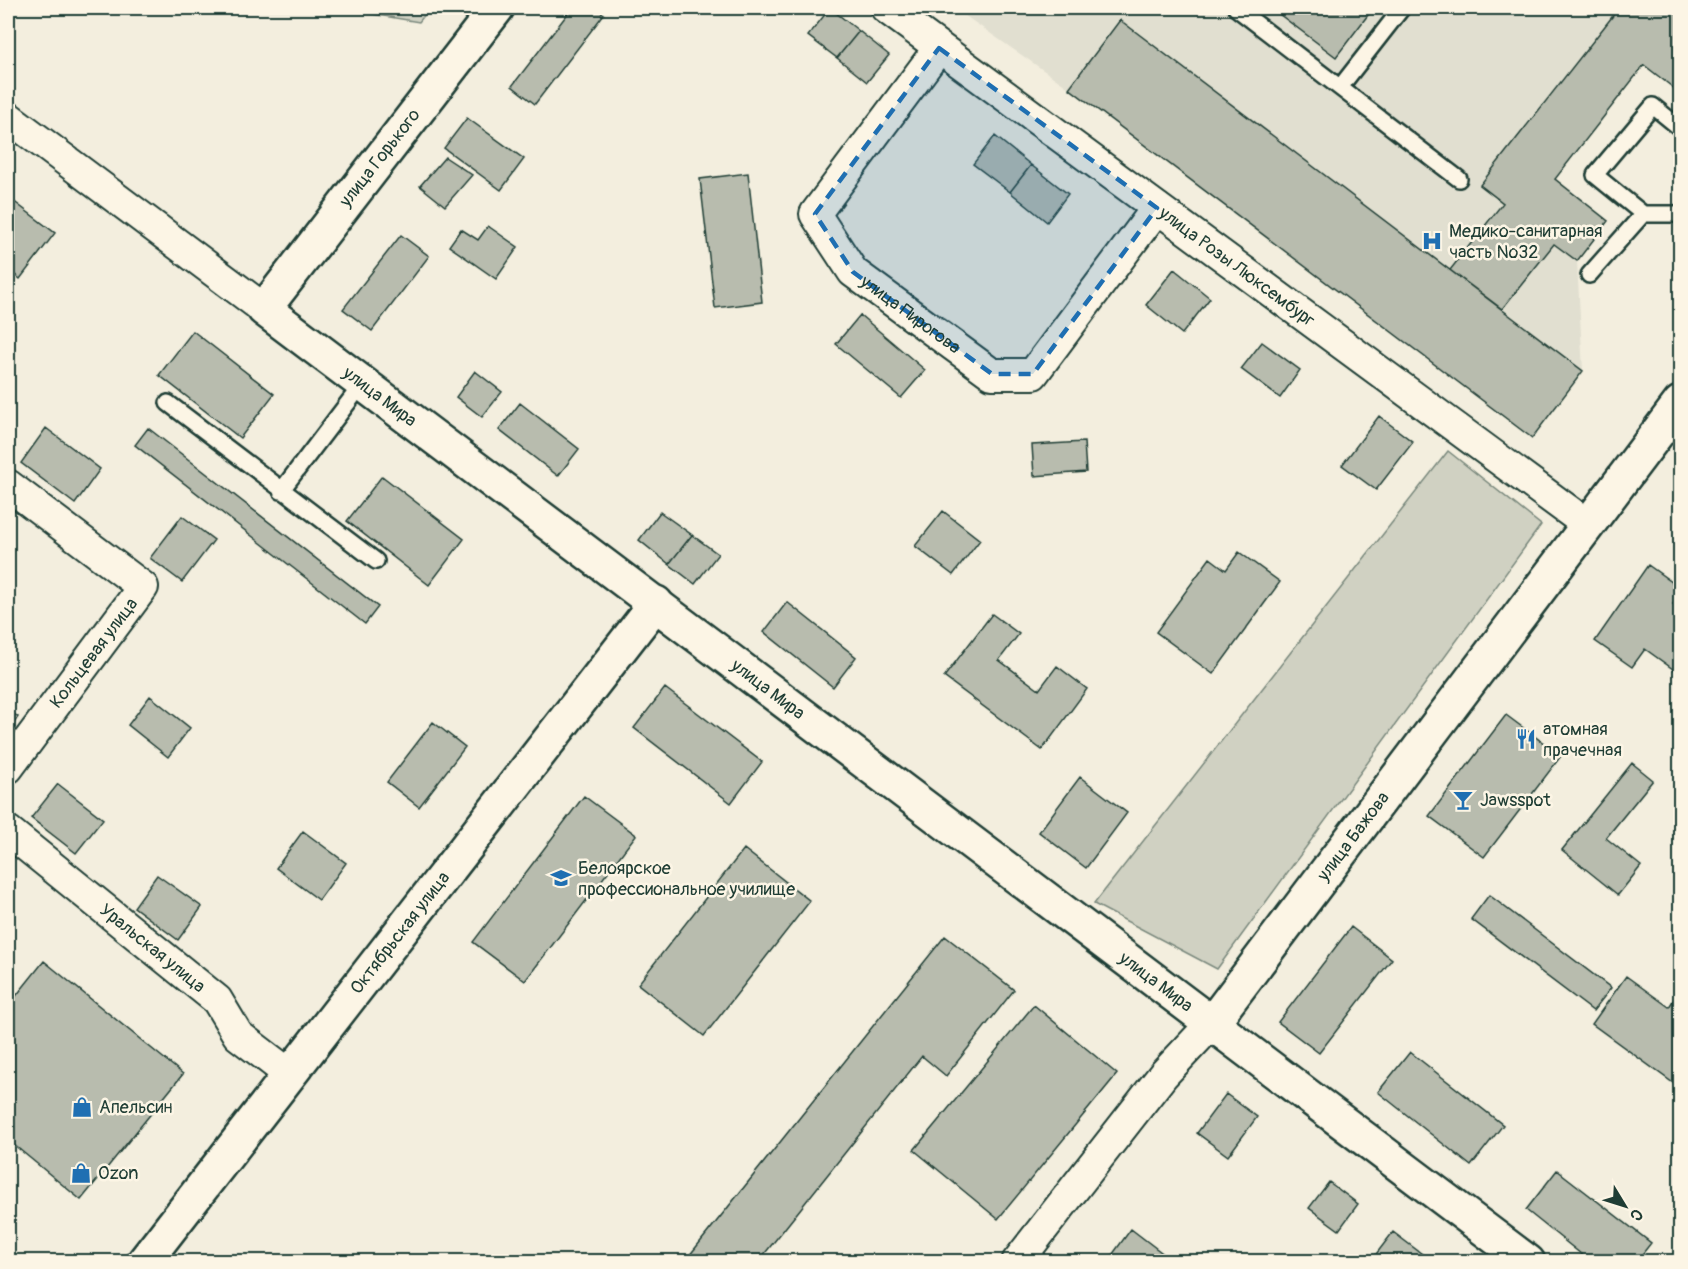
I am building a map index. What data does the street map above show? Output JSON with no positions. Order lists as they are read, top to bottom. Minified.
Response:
{"streets":{"street":["улица Горького","улица Розы Люксембург","улица Пирогова","улица Мира","Кольцевая улица","улица Бажова","Октябрьская улица","Уральская улица"]},"crossings":[["улица Горького","улица Мира"],["улица Розы Люксембург","улица Пирогова"],["улица Розы Люксембург","улица Бажова"],["улица Мира","улица Бажова"],["улица Мира","Октябрьская улица"],["Октябрьская улица","Уральская улица"]],"places":{"hospital":["Медико-санитарная часть №32"],"restaurant":["атомная прачечная"],"bar":["Jawsspot"],"school or university":["Белоярское профессиональное училище"],"shop":["Апельсин","Ozon"]},"north":"bottom right"}
